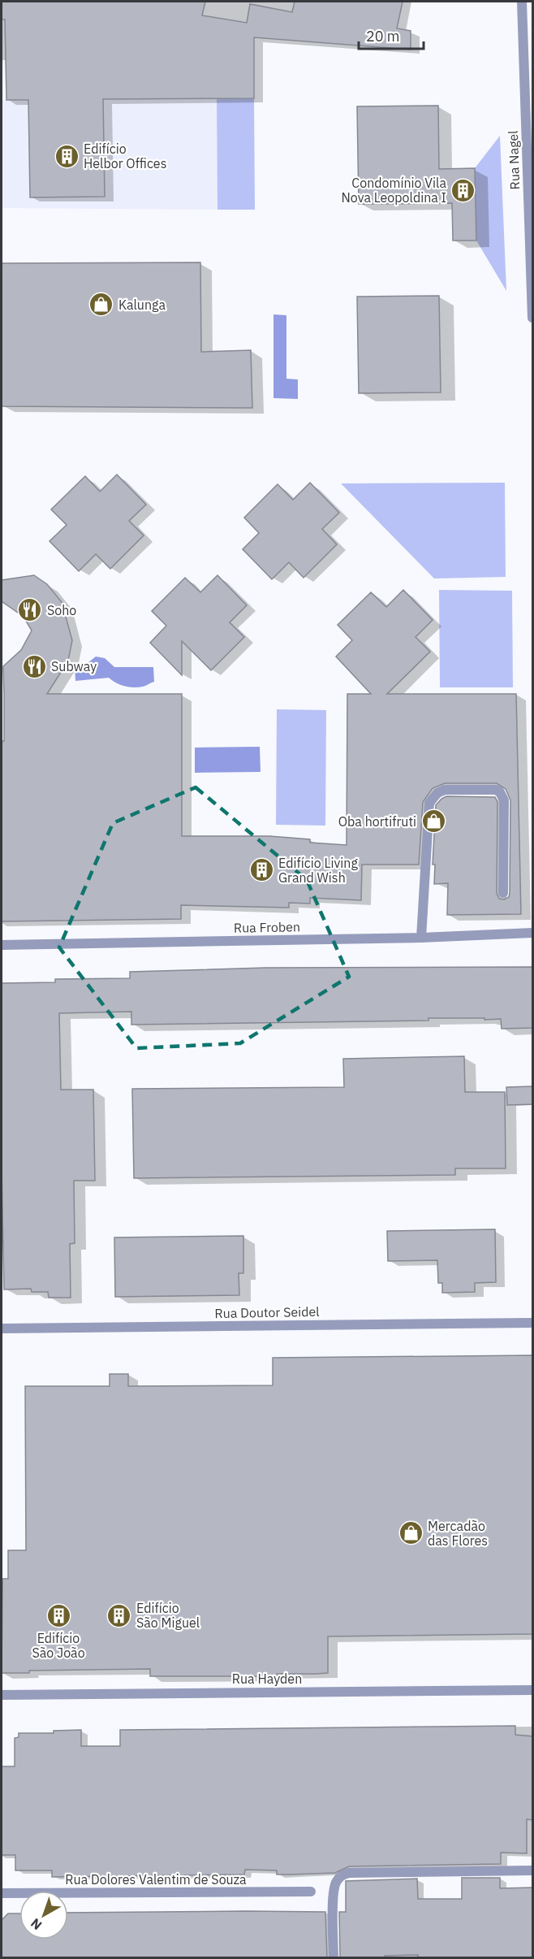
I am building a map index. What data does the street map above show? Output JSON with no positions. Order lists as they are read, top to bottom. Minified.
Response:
{"streets":{"street":["Rua Nagel","Rua Froben","Rua Doutor Seidel","Rua Hayden","Rua Dolores Valentim de Souza"]},"places":{"building":["Edifício Helbor Offices","Condomínio Vila Nova Leopoldina I","Edifício Living Grand Wish","Edifício São João","Edifício São Miguel"],"shop":["Kalunga","Oba hortifruti","Mercadão das Flores"],"restaurant":["Soho","Subway"]},"scale_bar":"20 m","north":"bottom left"}
